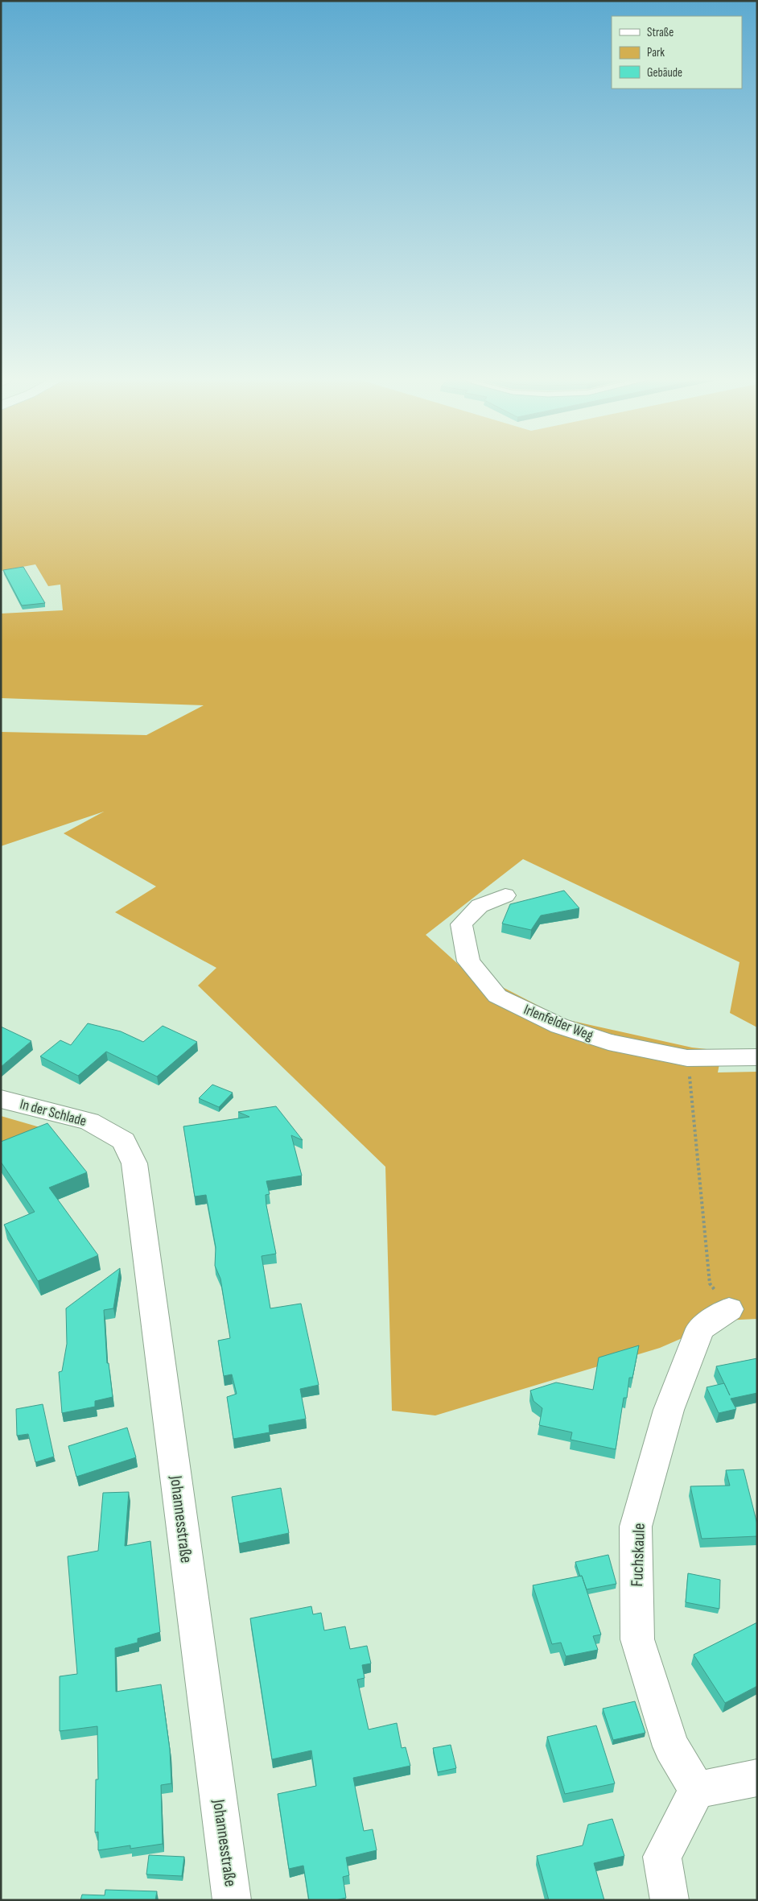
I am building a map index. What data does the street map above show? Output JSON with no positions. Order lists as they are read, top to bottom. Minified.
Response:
{"streets":{"street":["Irlenfelder Weg","In der Schlade","Johannesstraße","Fuchskaule"]},"crossings":[["In der Schlade","Johannesstraße"]],"legend":["Straße","Park","Gebäude"]}
